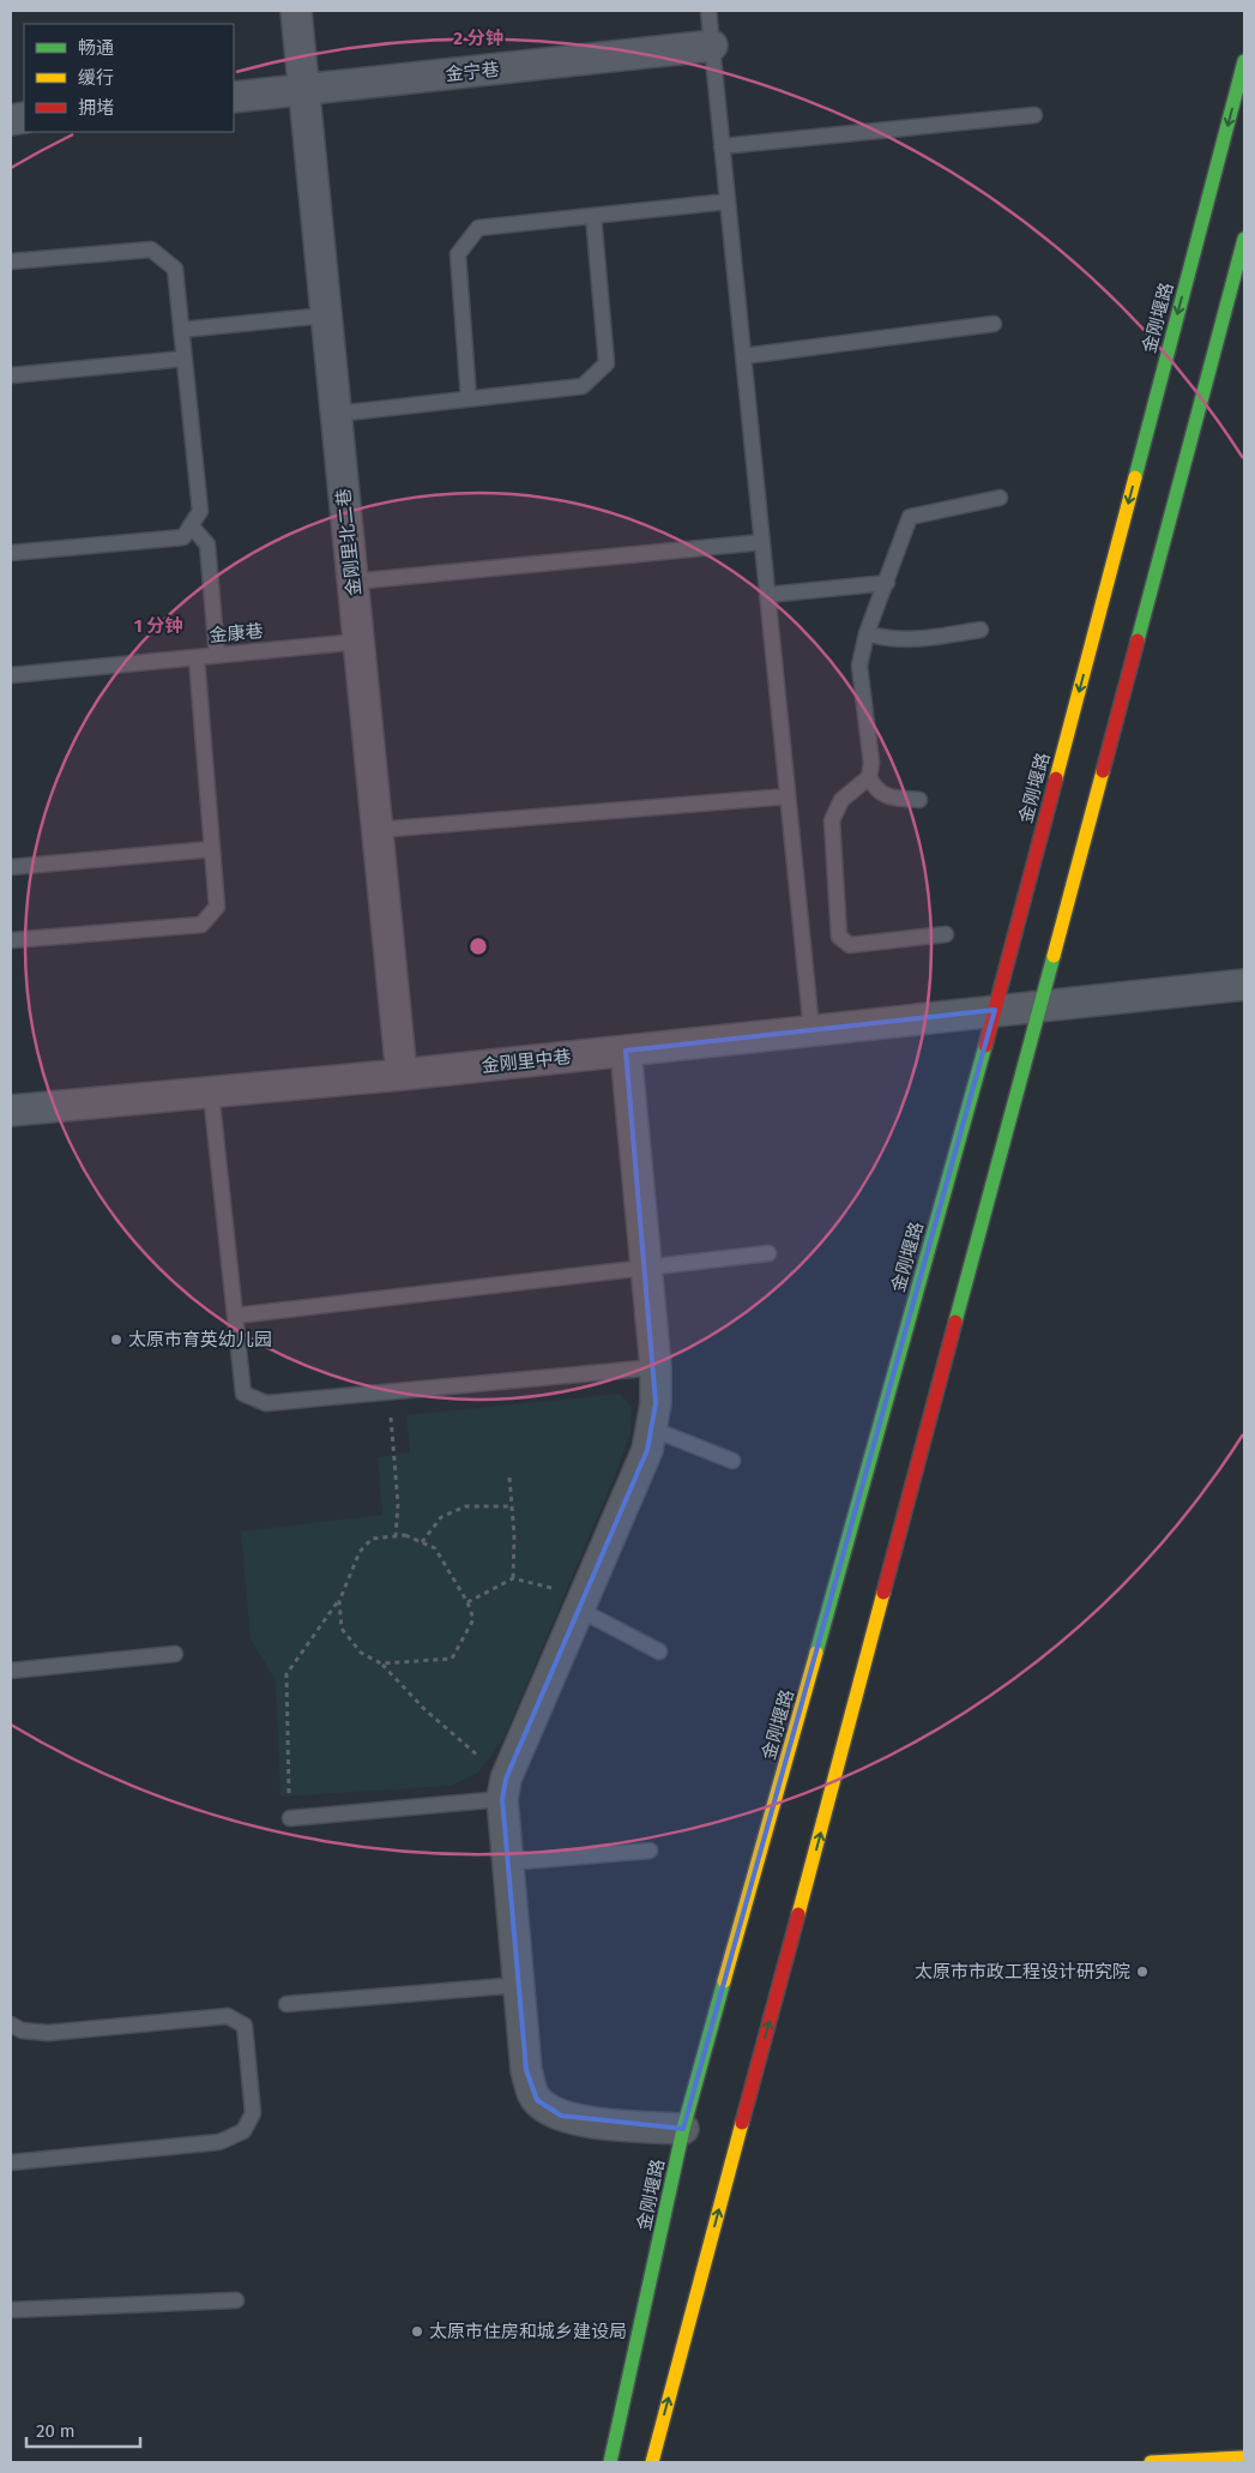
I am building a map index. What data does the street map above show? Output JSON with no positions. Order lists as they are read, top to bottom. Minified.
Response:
{"streets":{"main road":["金刚堰路"],"street":["金宁巷","金刚里北二巷","金刚里中巷"],"lane":["金康巷"]},"crossings":[["金宁巷","金刚里北二巷"],["金刚堰路","金刚里中巷"],["金刚里北二巷","金康巷"],["金刚里北二巷","金刚里中巷"]],"places":["太原市育英幼儿园","太原市市政工程设计研究院","太原市住房和城乡建设局"],"legend":["畅通","缓行","拥堵"],"scale_bar":"20 m","rings":["2 分钟","1 分钟"]}
